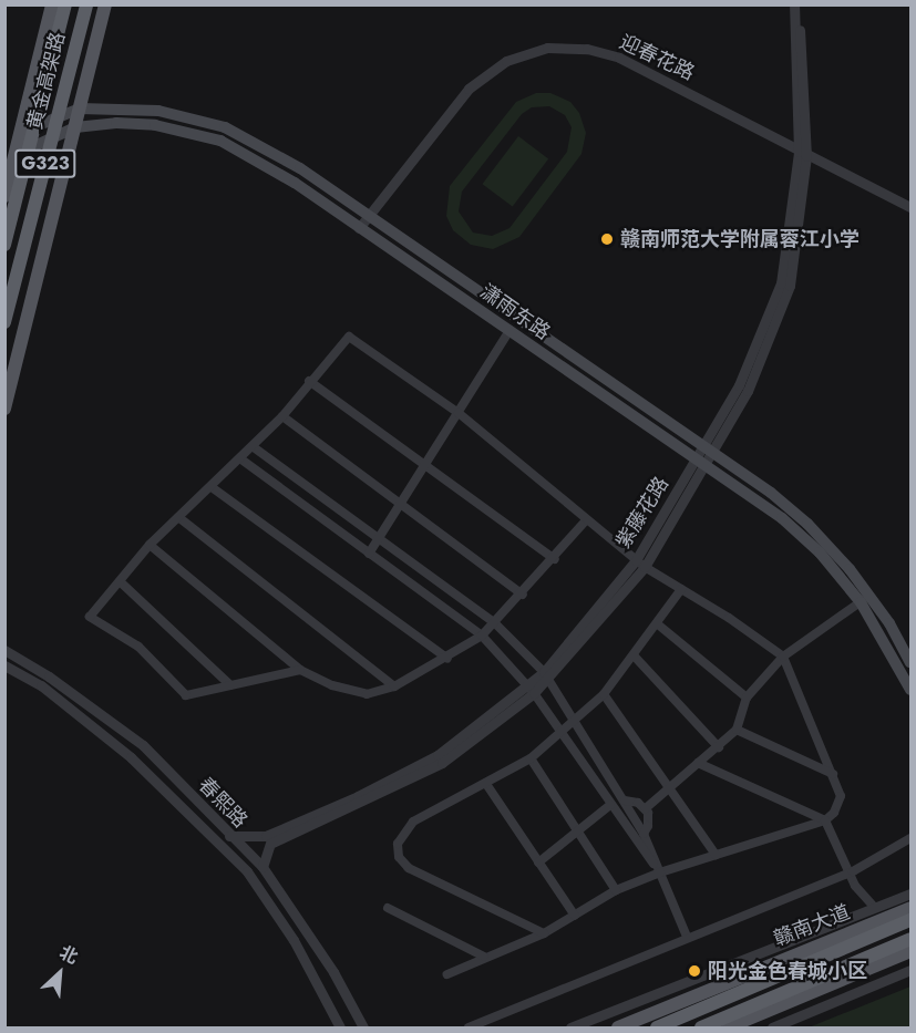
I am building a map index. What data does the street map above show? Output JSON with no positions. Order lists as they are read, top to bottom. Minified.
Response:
{"streets":{"highway":["黄金高架路","G323"],"main road":["潇雨东路","赣南大道"],"street":["迎春花路","紫藤花路","春熙路"]},"crossings":[["迎春花路","潇雨东路"],["迎春花路","紫藤花路"],["潇雨东路","紫藤花路"],["紫藤花路","春熙路"]],"places":["赣南师范大学附属蓉江小学","阳光金色春城小区"],"north":"top right"}
